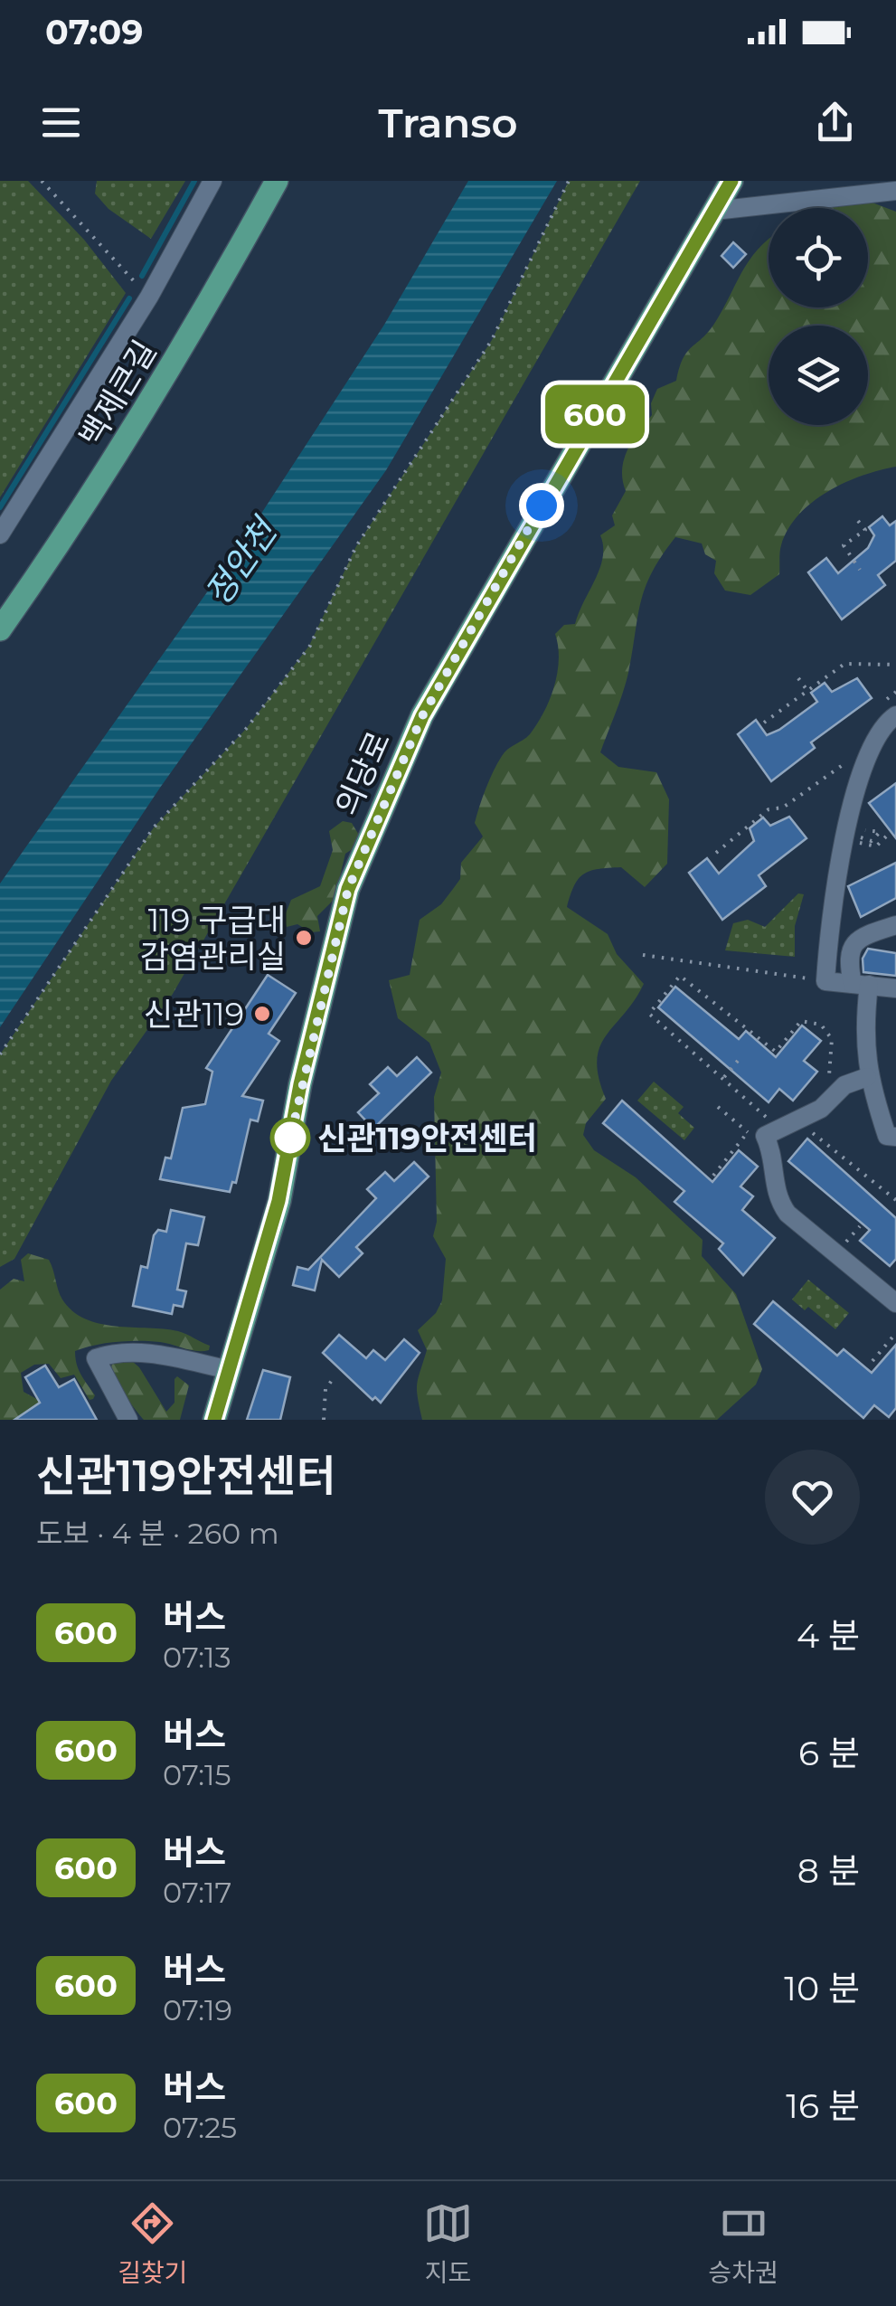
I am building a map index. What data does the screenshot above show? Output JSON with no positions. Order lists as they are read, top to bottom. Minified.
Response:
{"streets":{"main road":["백제큰길","의당로"]},"water":["정안천"],"places":["119 구급대 감염관리실","신관119","신관119안전센터"],"lines":["bus line 600"],"page":{"status":"07:09","header":"Transo","on_map":"600","heading":["신관119안전센터","도보 · 4 분 · 260 m"],"list":[{"mark":"600","name":"버스","note":"07:13","value":"4 분"},{"mark":"600","name":"버스","note":"07:15","value":"6 분"},{"mark":"600","name":"버스","note":"07:17","value":"8 분"},{"mark":"600","name":"버스","note":"07:19","value":"10 분"},{"mark":"600","name":"버스","note":"07:25","value":"16 분"}],"tabs":["길찾기","지도","승차권"]}}
